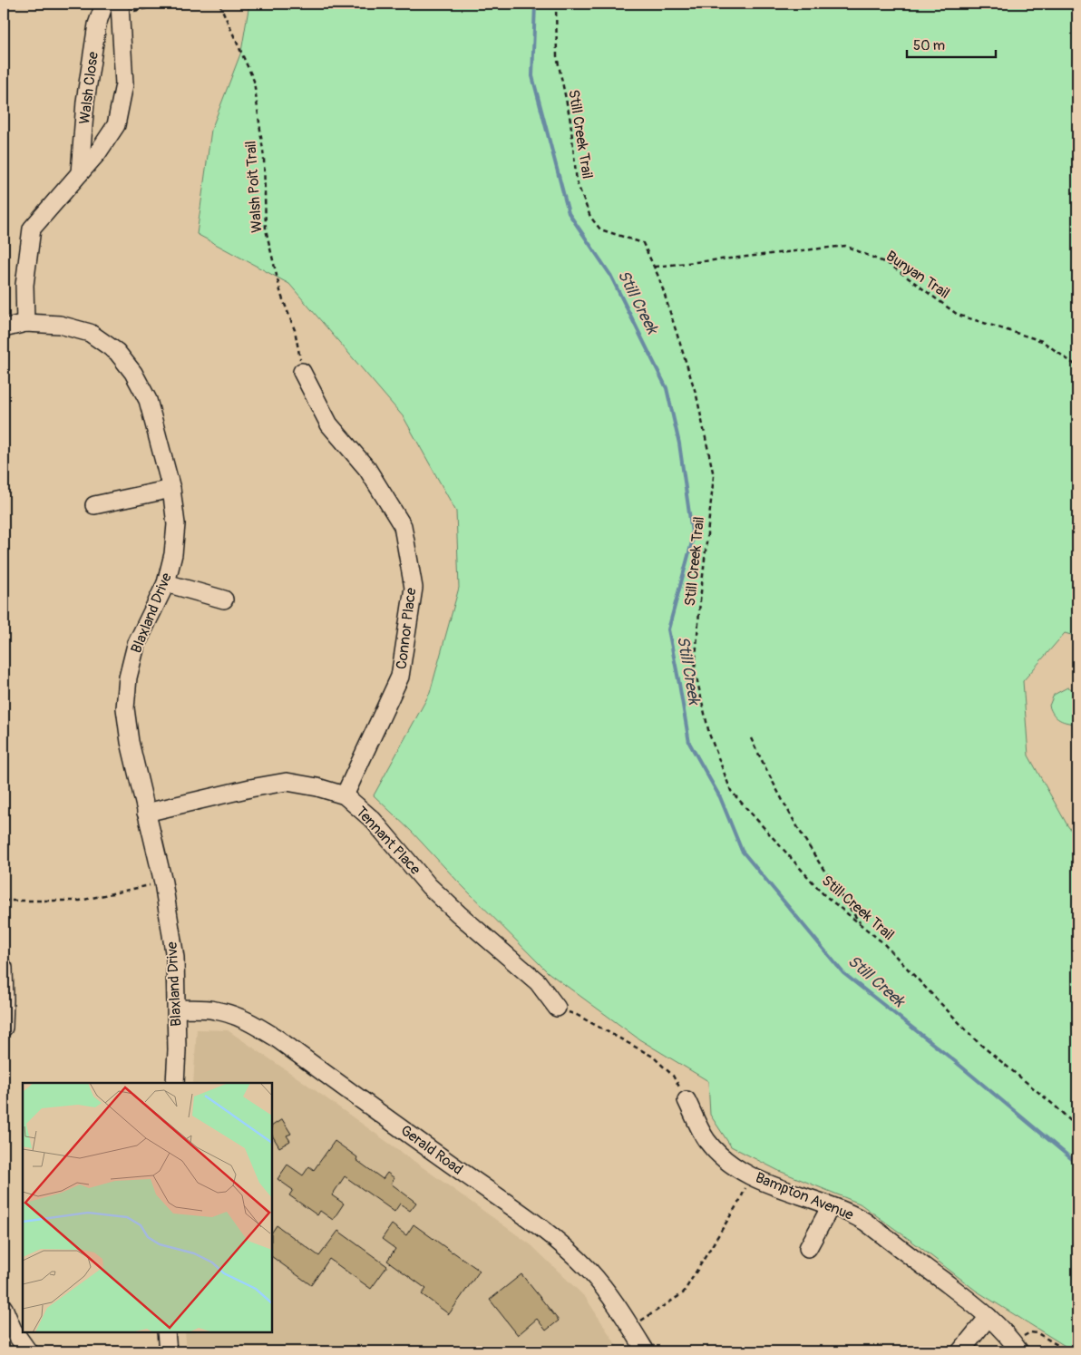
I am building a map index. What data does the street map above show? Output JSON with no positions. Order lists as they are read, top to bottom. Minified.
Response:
{"streets":{"street":["Walsh Close","Blaxland Drive","Connor Place","Tennant Place","Gerald Road","Bampton Avenue"],"path":["Still Creek Trail","Walsh Poit Trail","Bunyan Trail"]},"crossings":[["Walsh Close","Blaxland Drive"],["Still Creek Trail","Bunyan Trail"],["Walsh Poit Trail","Connor Place"],["Blaxland Drive","Tennant Place"],["Blaxland Drive","Gerald Road"],["Connor Place","Tennant Place"]],"water":["Still Creek"],"scale_bar":"50 m"}
